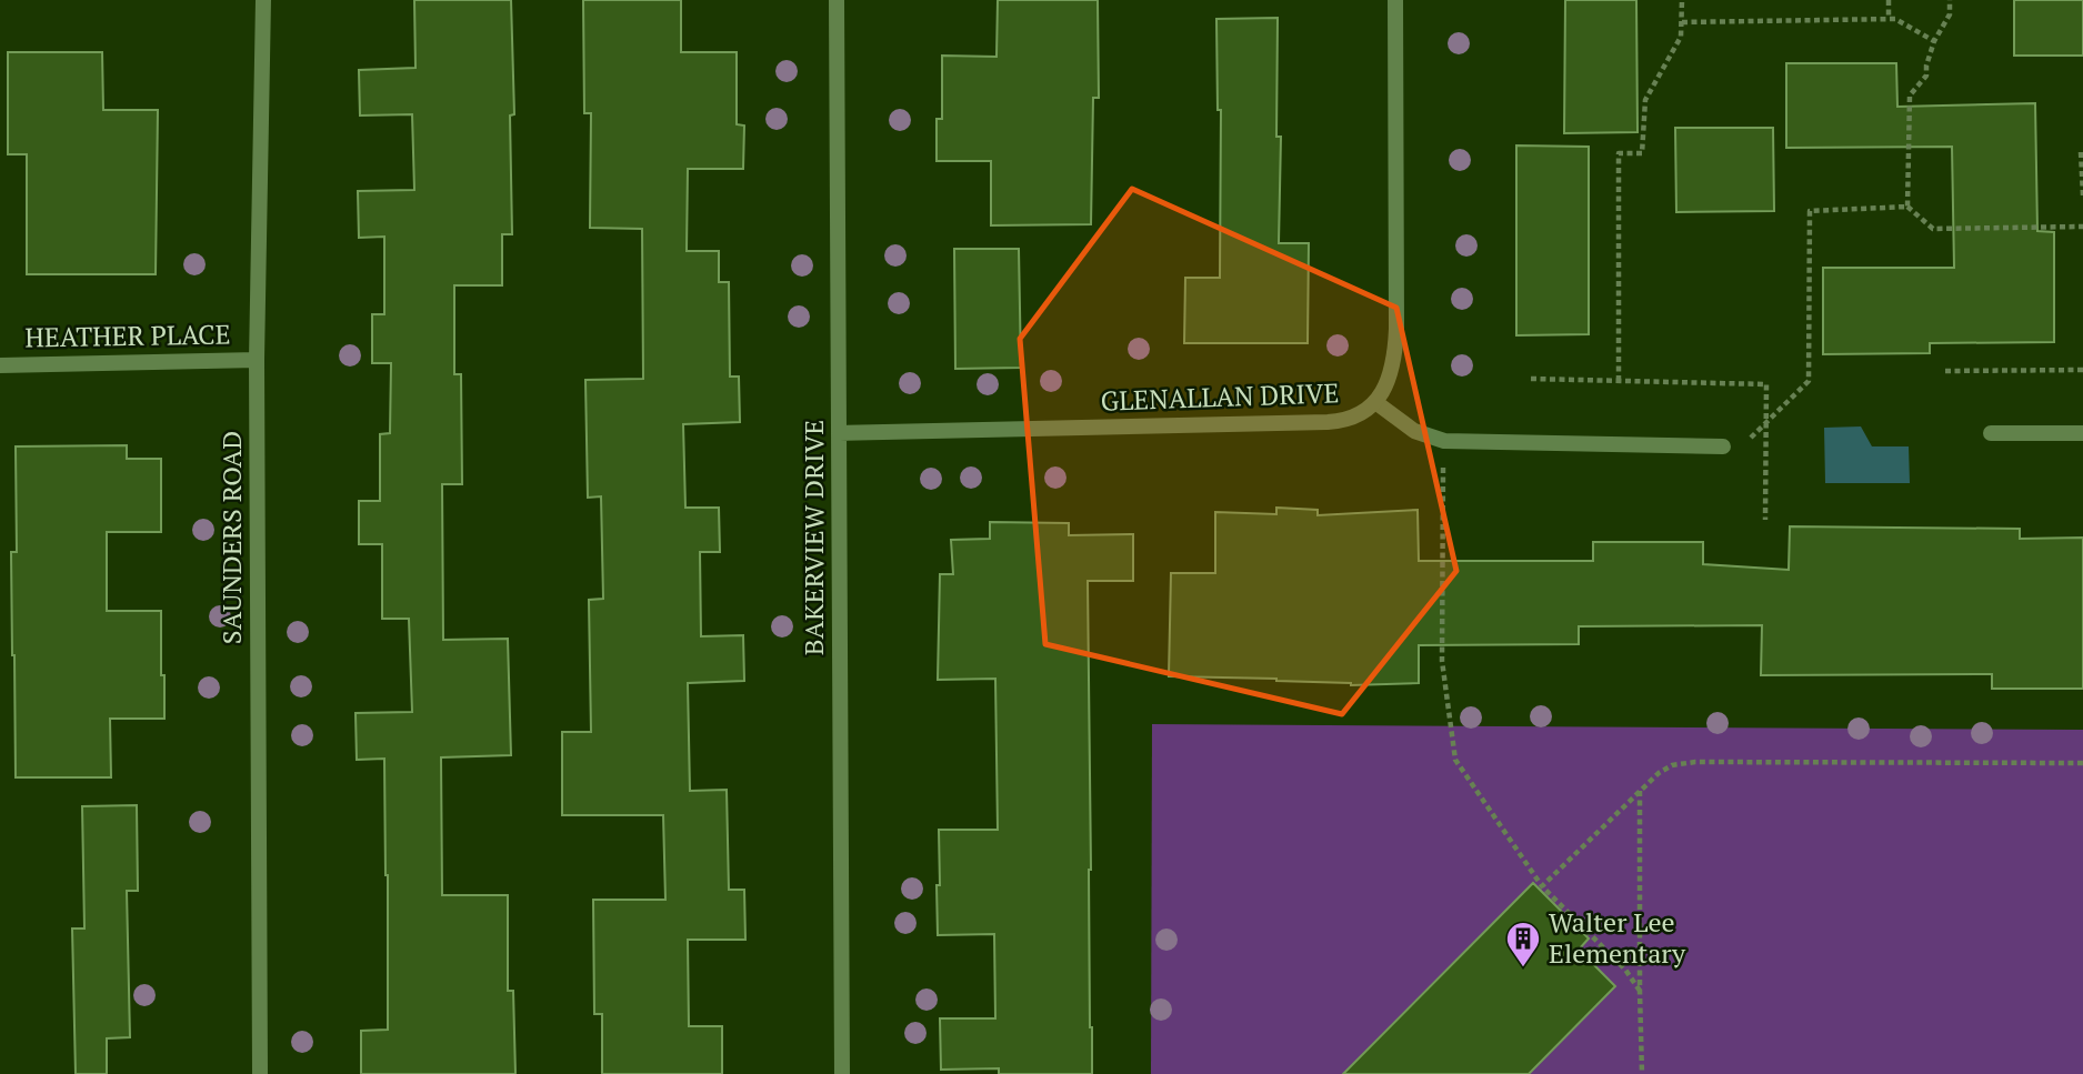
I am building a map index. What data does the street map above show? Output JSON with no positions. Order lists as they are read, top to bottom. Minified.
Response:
{"streets":{"street":["HEATHER PLACE","GLENALLAN DRIVE","SAUNDERS ROAD","BAKERVIEW DRIVE"]},"crossings":[["HEATHER PLACE","SAUNDERS ROAD"],["GLENALLAN DRIVE","BAKERVIEW DRIVE"]],"places":{"building":["Walter Lee Elementary"]}}
